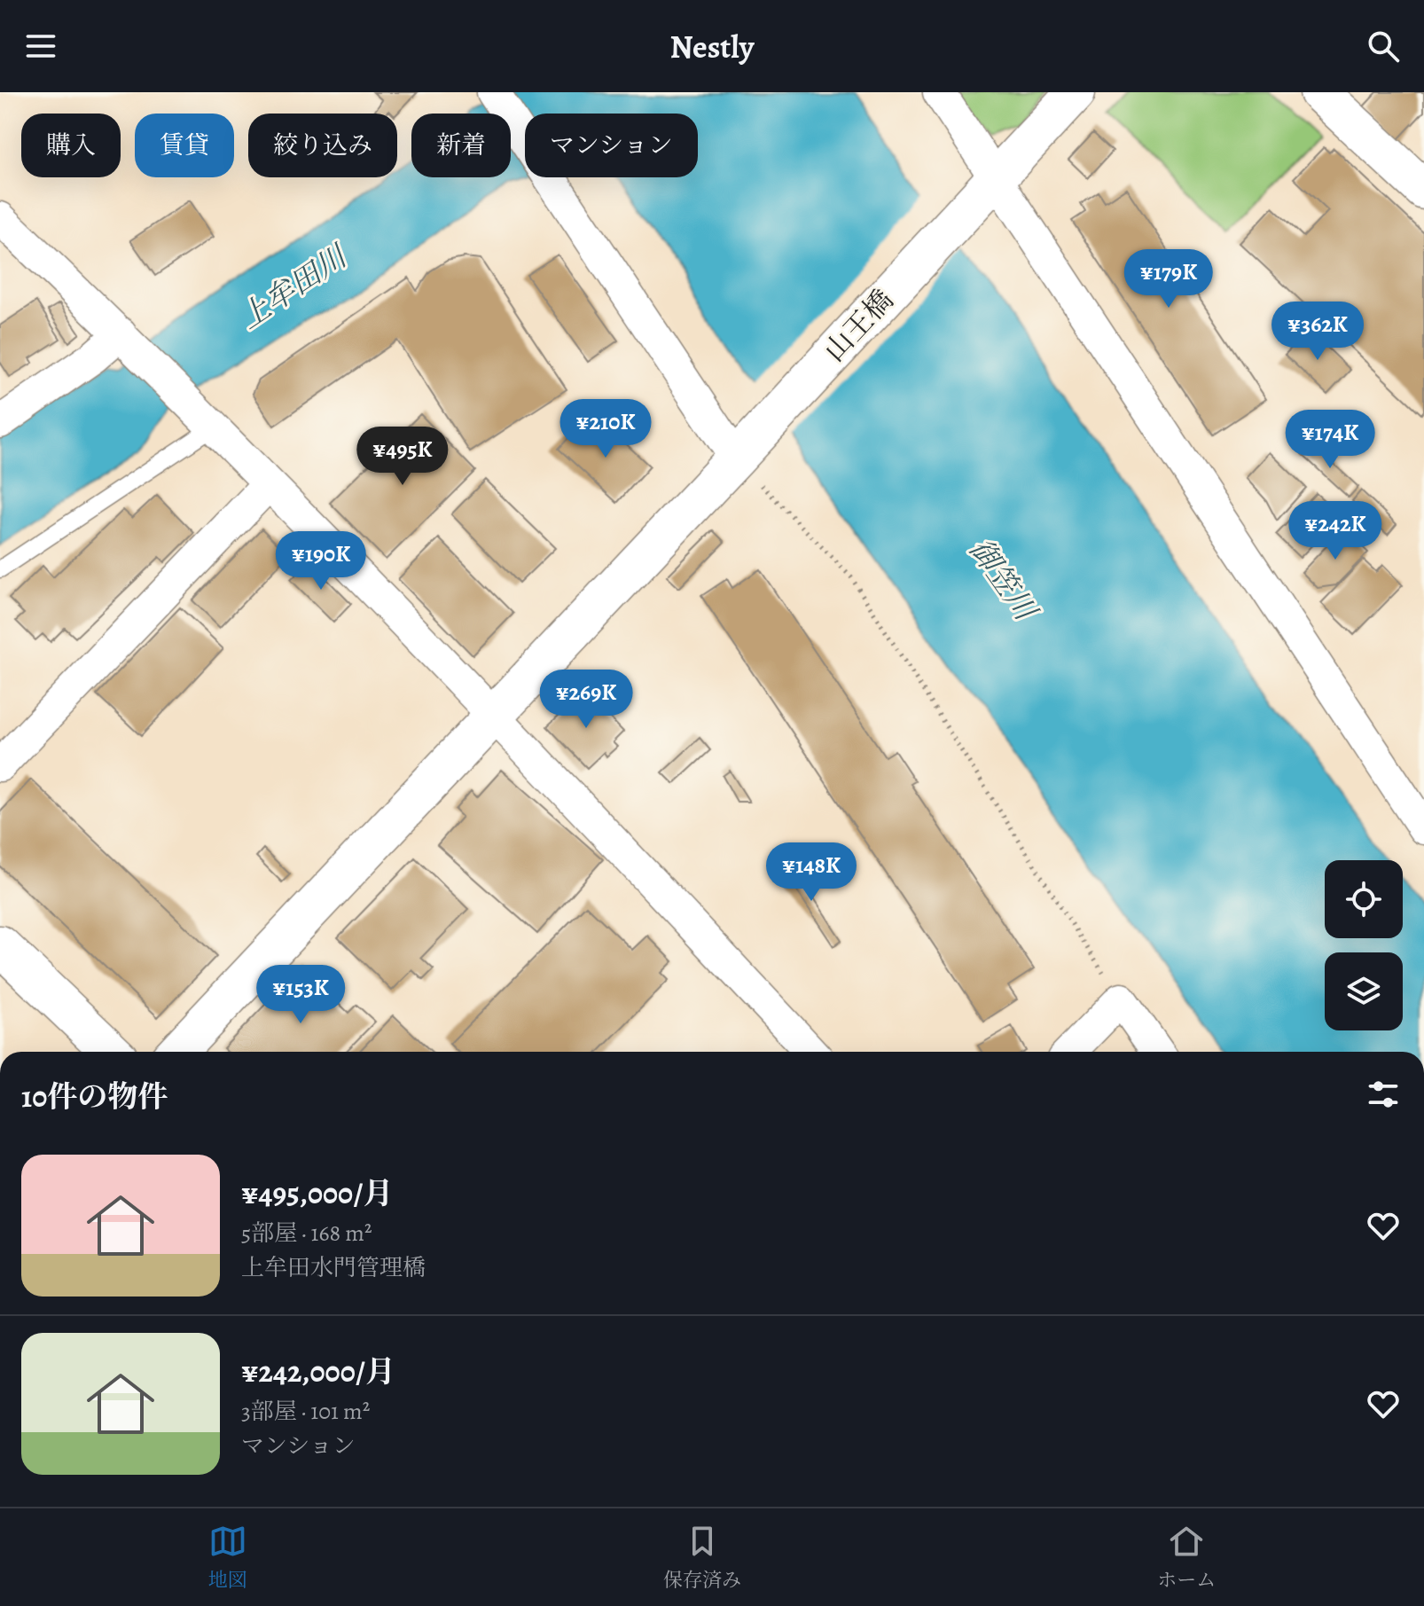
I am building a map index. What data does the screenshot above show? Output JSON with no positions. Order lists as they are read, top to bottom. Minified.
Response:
{"streets":{"street":["山王橋"]},"water":["上牟田川","御笠川"],"page":{"header":"Nestly","chip":["購入","賃貸","絞り込み","新着","マンション"],"price":["¥179K","¥362K","¥210K","¥174K","¥495K","¥242K","¥190K","¥269K","¥148K","¥153K"],"heading":"10件の物件","list":[{"name":"¥495,000/月","note":"5部屋 · 168 m² · 上牟田水門管理橋"},{"name":"¥242,000/月","note":"3部屋 · 101 m² · マンション"}],"tabs":["地図","保存済み","ホーム"]}}
